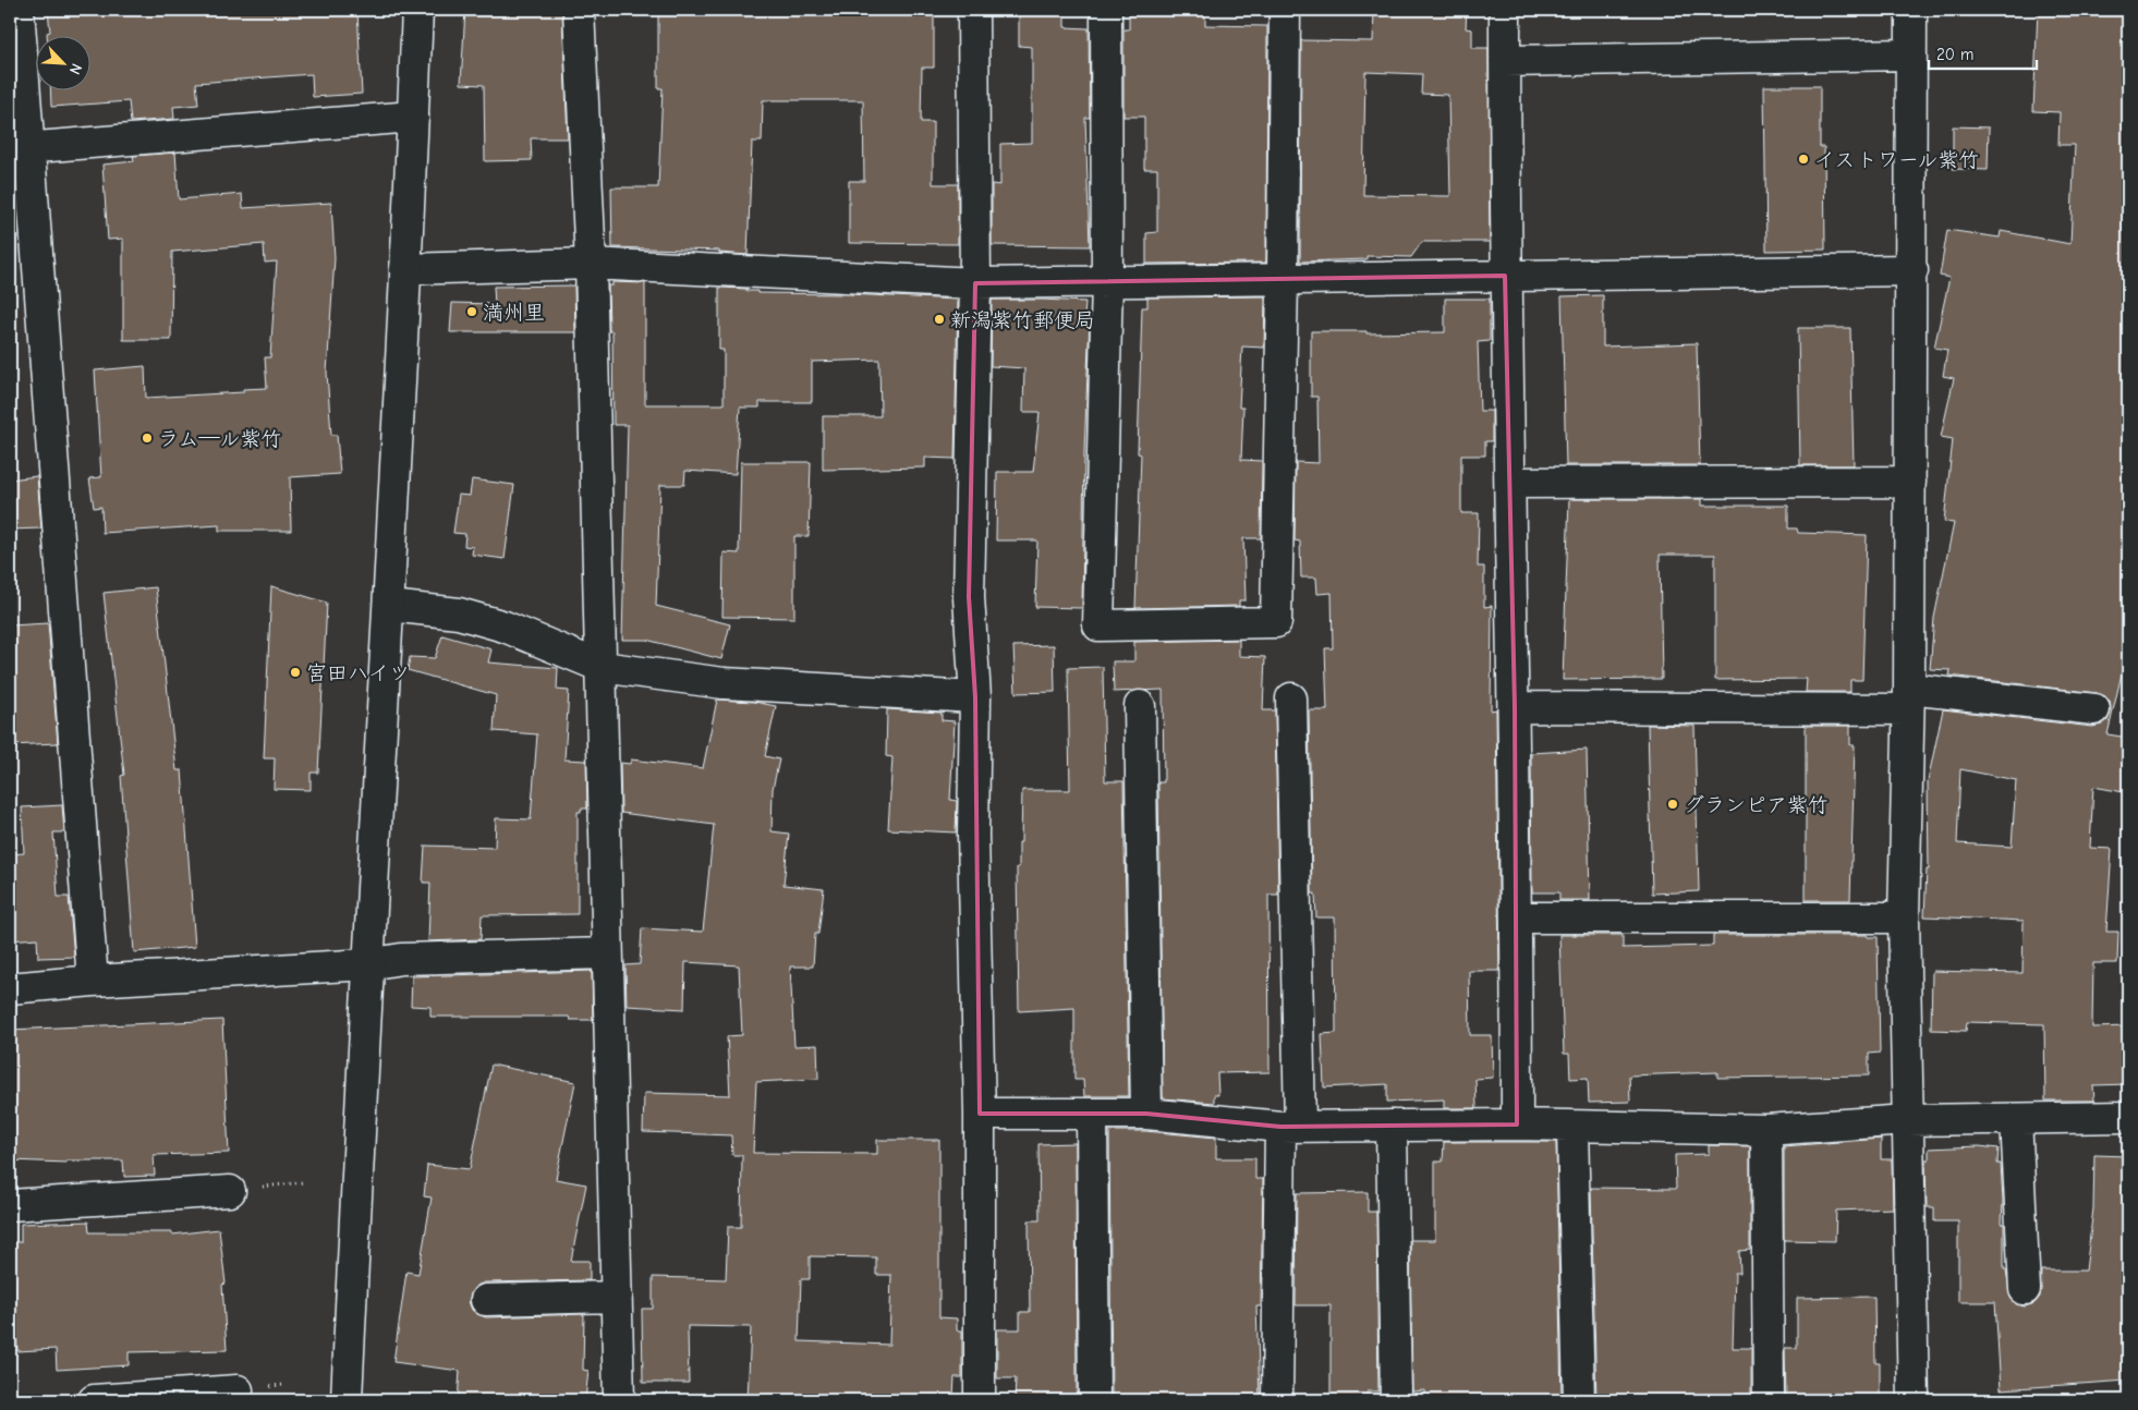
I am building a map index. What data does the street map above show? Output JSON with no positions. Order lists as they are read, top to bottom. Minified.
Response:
{"places":["イストワール紫竹","満州里","新潟紫竹郵便局","ラム―ル紫竹","宮田ハイツ","グランピア紫竹"],"scale_bar":"20 m","north":"bottom right"}
